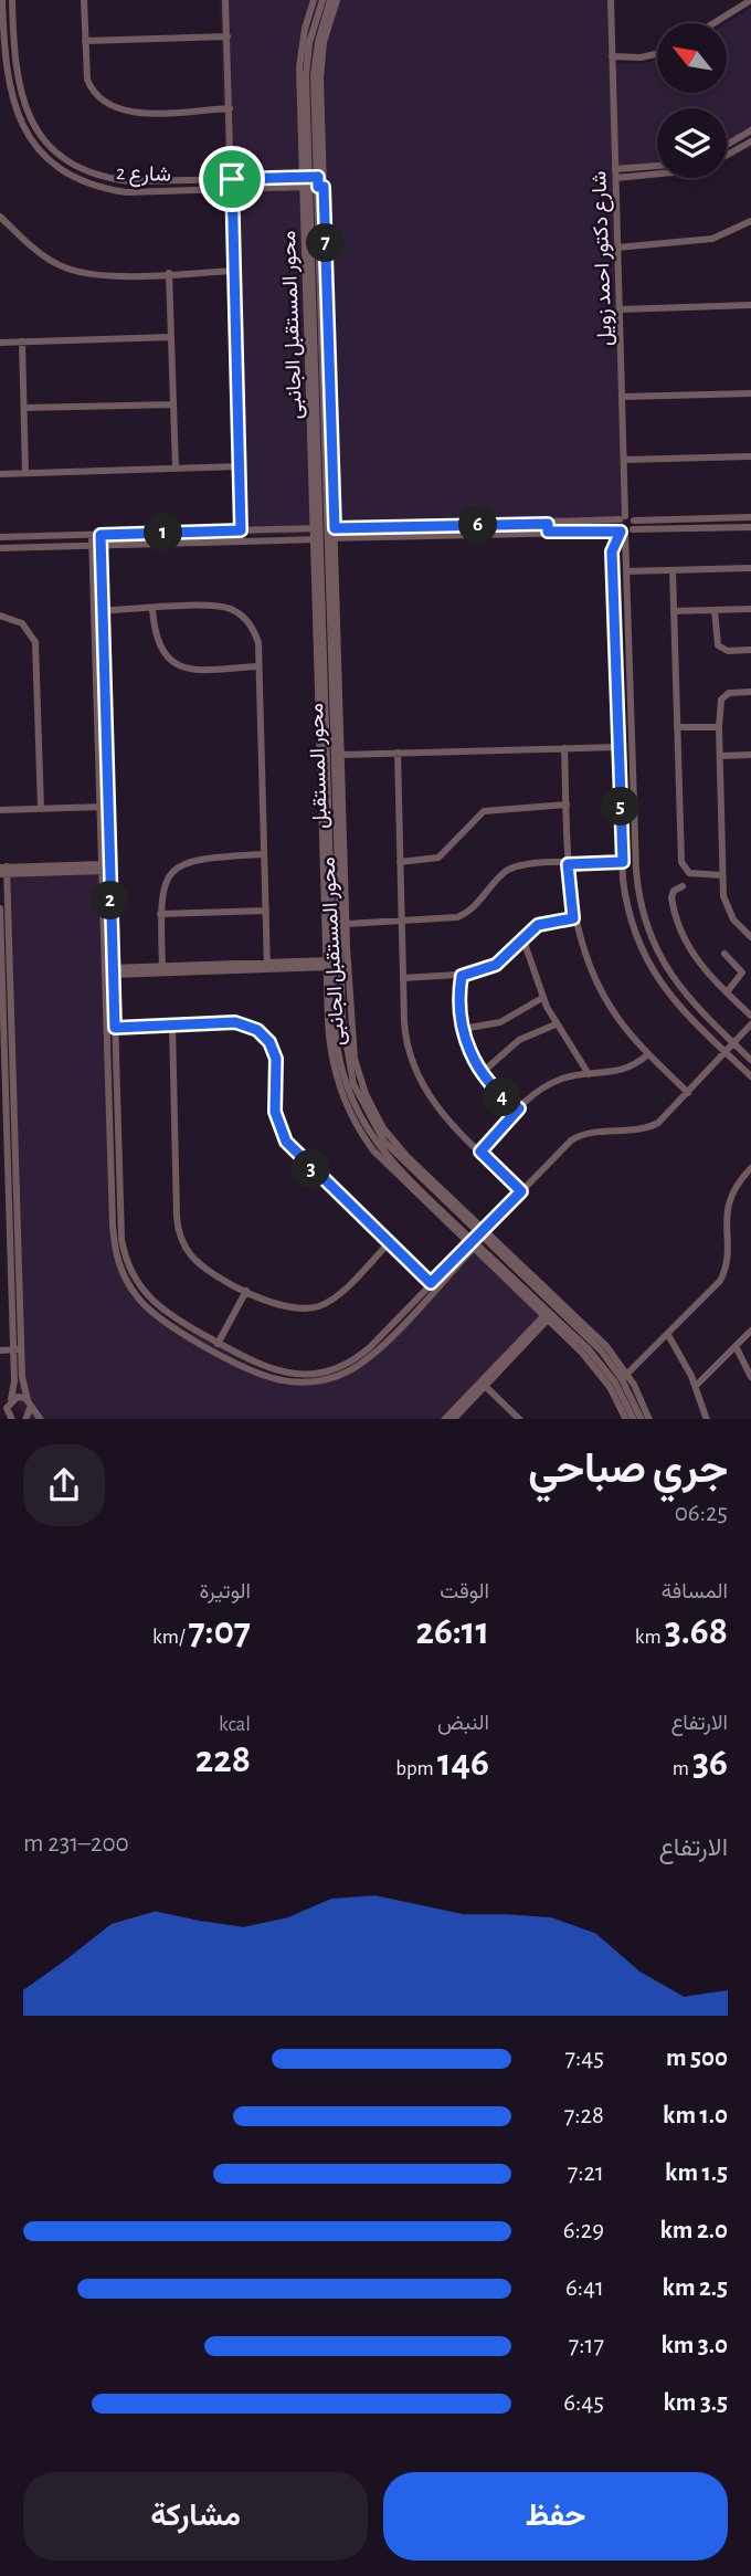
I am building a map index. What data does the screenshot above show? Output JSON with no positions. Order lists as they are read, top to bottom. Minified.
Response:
{"streets":{"street":["شارع 2","شارع دكتور احمد زويل","محور المستقبل الجانبى","محور المستقبل"]},"crossings":[["شارع 2","محور المستقبل الجانبى"],["محور المستقبل الجانبى","محور المستقبل"]],"north":"top left","page":{"pins":["7","6","1","5","2","4","3"],"heading":["جري صباحي","06:25"],"stats":[["المسافة","3.68 km"],["الوقت","26:11"],["الوتيرة","7:07 /km"],["الارتفاع","36 m"],["النبض","146 bpm"],["kcal","228"]],"chart":["الارتفاع","200–231 m"],"list":[{"name":"500 m","note":"7:45"},{"name":"1.0 km","note":"7:28"},{"name":"1.5 km","note":"7:21"},{"name":"2.0 km","note":"6:29"},{"name":"2.5 km","note":"6:41"},{"name":"3.0 km","note":"7:17"},{"name":"3.5 km","note":"6:45"}],"buttons":["حفظ","مشاركة"]}}
